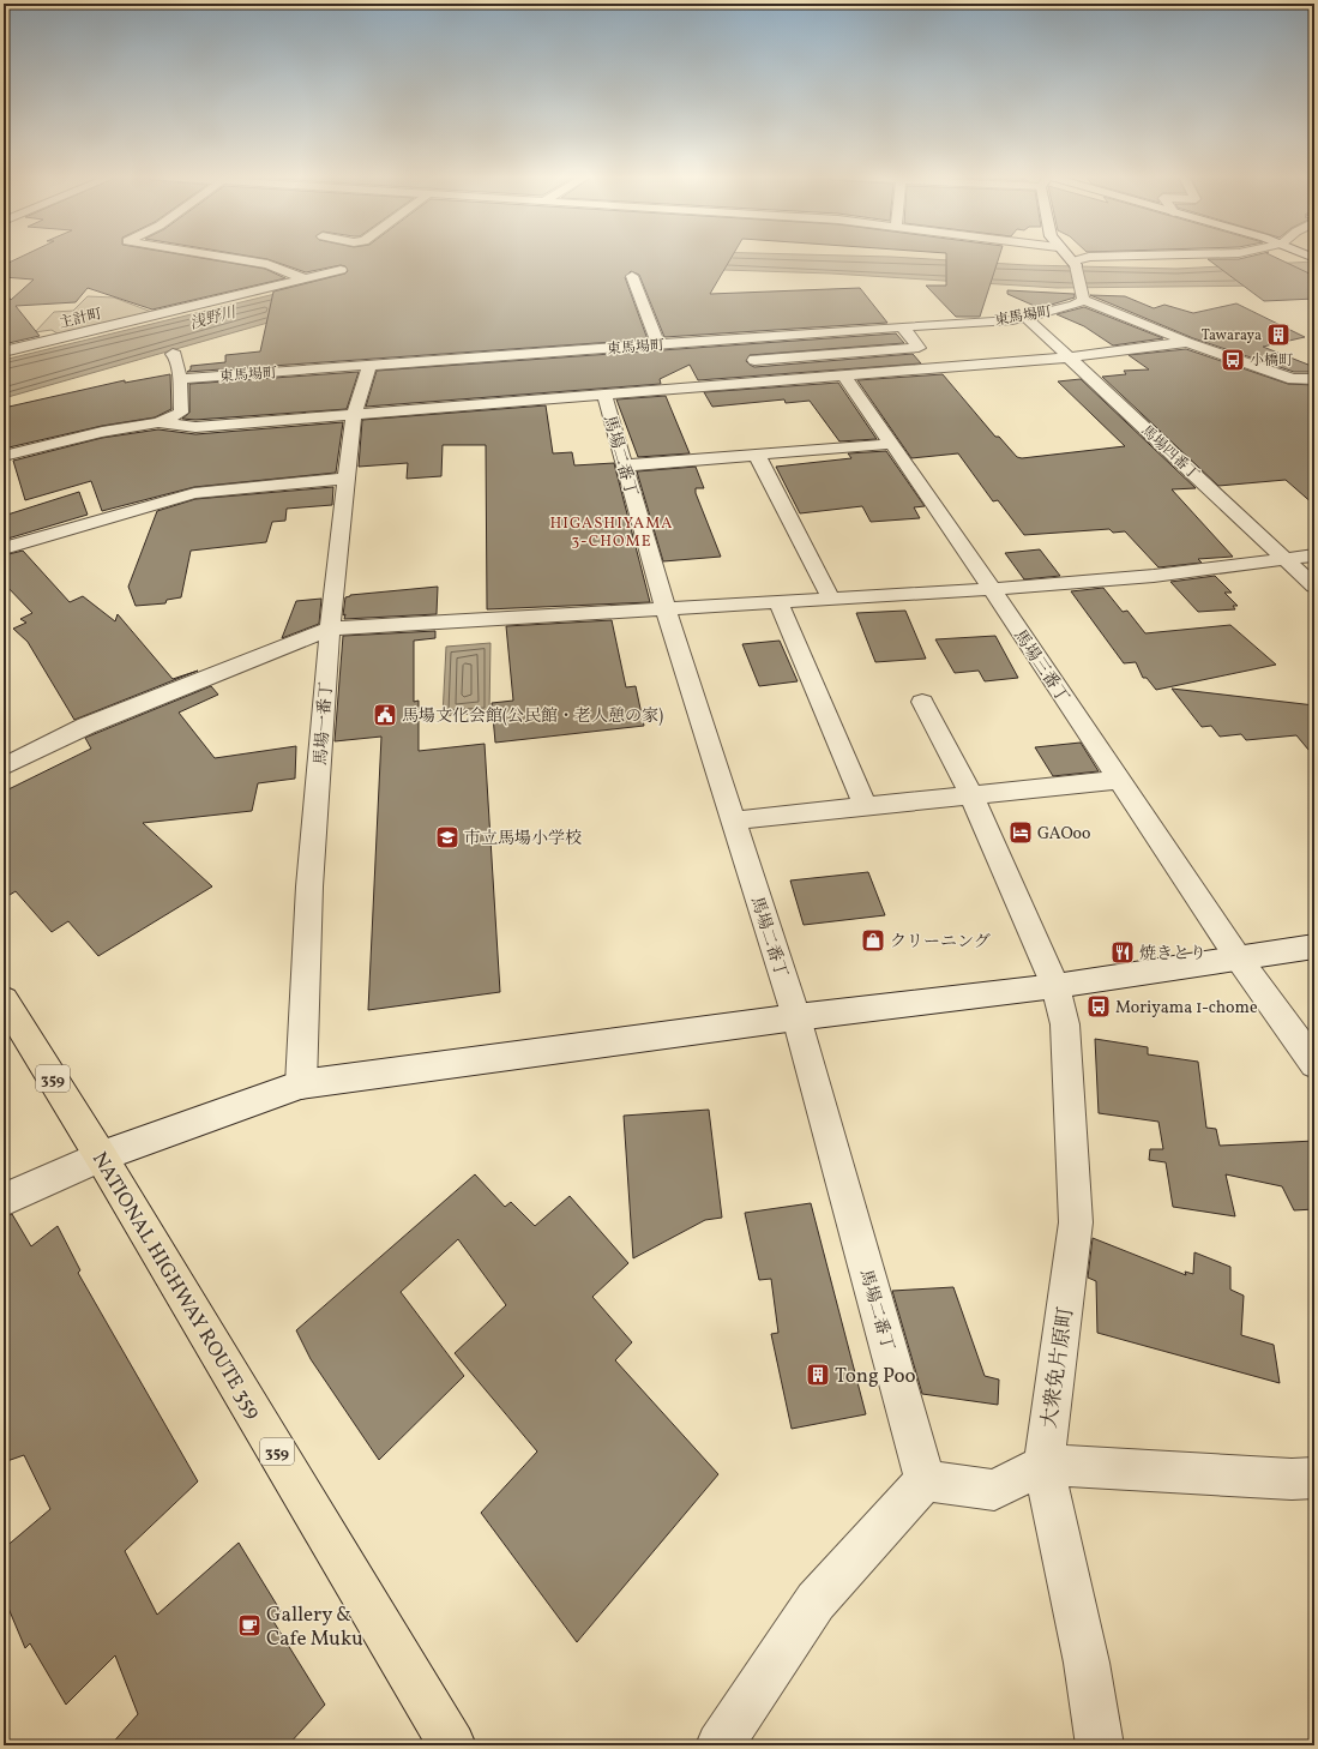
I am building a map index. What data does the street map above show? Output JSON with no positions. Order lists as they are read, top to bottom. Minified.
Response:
{"streets":{"highway":["359","NATIONAL HIGHWAY ROUTE 359"],"street":["東馬場町","主計町","馬場四番丁","馬場二番丁","馬場三番丁","馬場一番丁","大衆免片原町"]},"crossings":[["東馬場町","馬場四番丁"],["東馬場町","馬場一番丁"]],"districts":["HIGASHIYAMA 3-CHOME"],"water":["浅野川"],"places":{"building":["Tawaraya","Tong Poo"],"bus stop":["小橋町","Moriyama 1-chome"],"public building":["馬場文化会館(公民館・老人憩の家)"],"hotel":["GAOoo"],"school or university":["市立馬場小学校"],"shop":["クリーニング"],"restaurant":["焼きとり"],"cafe":["Gallery & Cafe Muku"]}}
